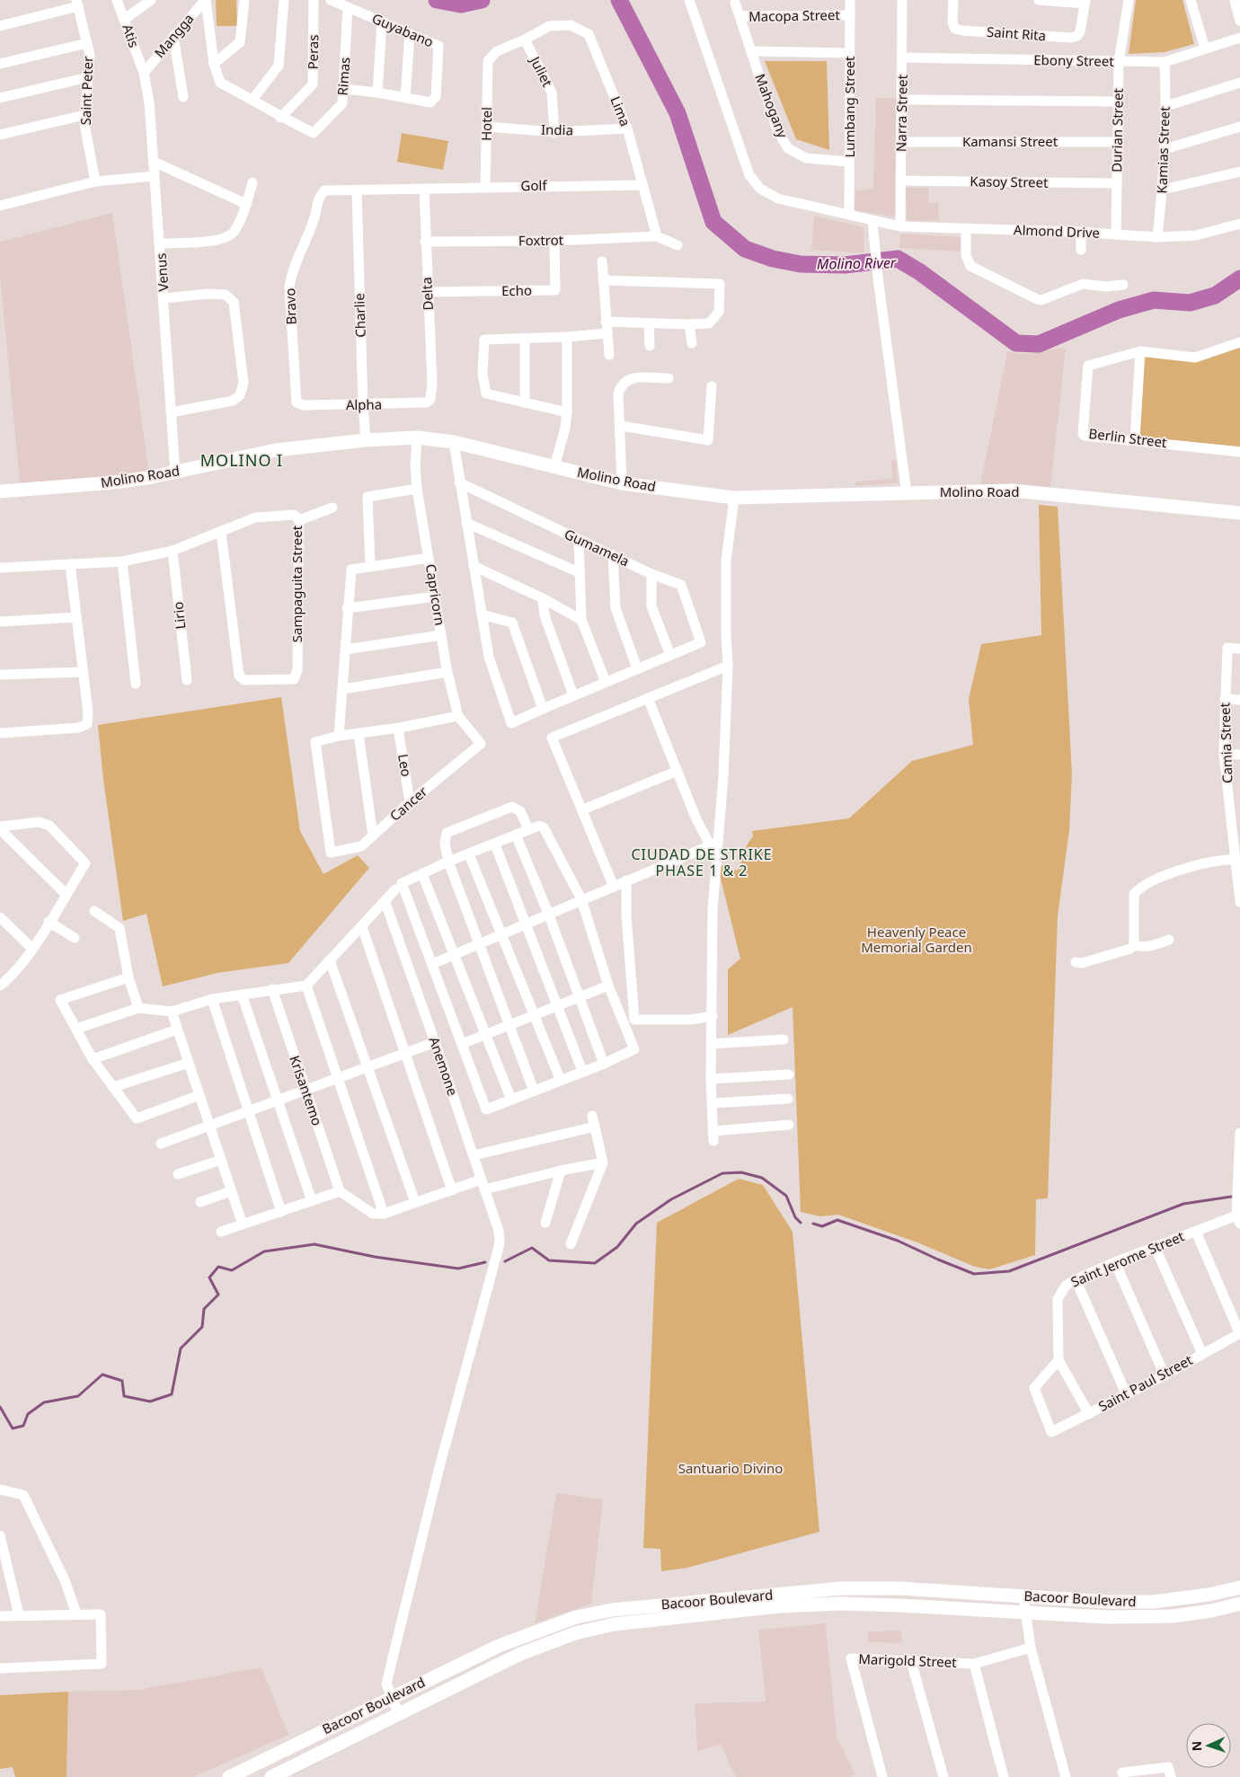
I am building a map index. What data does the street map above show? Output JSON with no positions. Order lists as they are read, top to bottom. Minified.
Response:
{"streets":{"main road":["Molino Road","Bacoor Boulevard"],"street":["Macopa Street","Guyabano","Saint Rita","Atis","Mangga","Peras","Ebony Street","Juliet","Rimas","Saint Peter","Mahogany","Lumbang Street","Lima","Narra Street","Hotel","India","Durian Street","Kamansi Street","Kamias Street","Kasoy Street","Golf","Almond Drive","Foxtrot","Venus","Echo","Delta","Bravo","Charlie","Alpha","Berlin Street","Gumamela","Sampaguita Street","Capricorn","Lirio","Camia Street","Leo","Cancer","Anemone","Krisantemo","Saint Jerome Street","Saint Paul Street","Marigold Street"]},"crossings":[["Macopa Street","Mahogany"],["Macopa Street","Lumbang Street"],["Guyabano","Rimas"],["Atis","Mangga"],["Atis","Venus"],["Mangga","Venus"],["Peras","Rimas"],["Ebony Street","Narra Street"],["Ebony Street","Durian Street"],["Ebony Street","Kamias Street"],["Juliet","Lima"],["Juliet","India"],["Mahogany","Lumbang Street"],["Lumbang Street","Almond Drive"],["Lima","Hotel"],["Lima","India"],["Lima","Golf"],["Lima","Foxtrot"],["Narra Street","Kamansi Street"],["Narra Street","Kasoy Street"],["Narra Street","Almond Drive"],["Hotel","India"],["Hotel","Golf"],["Durian Street","Kamansi Street"],["Durian Street","Kasoy Street"],["Durian Street","Almond Drive"],["Kamias Street","Almond Drive"],["Golf","Delta"],["Golf","Bravo"],["Golf","Charlie"],["Foxtrot","Echo"],["Foxtrot","Delta"],["Venus","Molino Road"],["Echo","Delta"],["Delta","Alpha"],["Bravo","Alpha"],["Charlie","Alpha"],["Charlie","Molino Road"],["Molino Road","Capricorn"],["Sampaguita Street","Lirio"],["Capricorn","Cancer"],["Leo","Cancer"],["Anemone","Bacoor Boulevard"],["Saint Jerome Street","Saint Paul Street"]],"districts":["MOLINO I","CIUDAD DE STRIKE PHASE 1 & 2"],"water":["Molino River"],"parks":["Heavenly Peace Memorial Garden","Santuario Divino"],"north":"left"}
